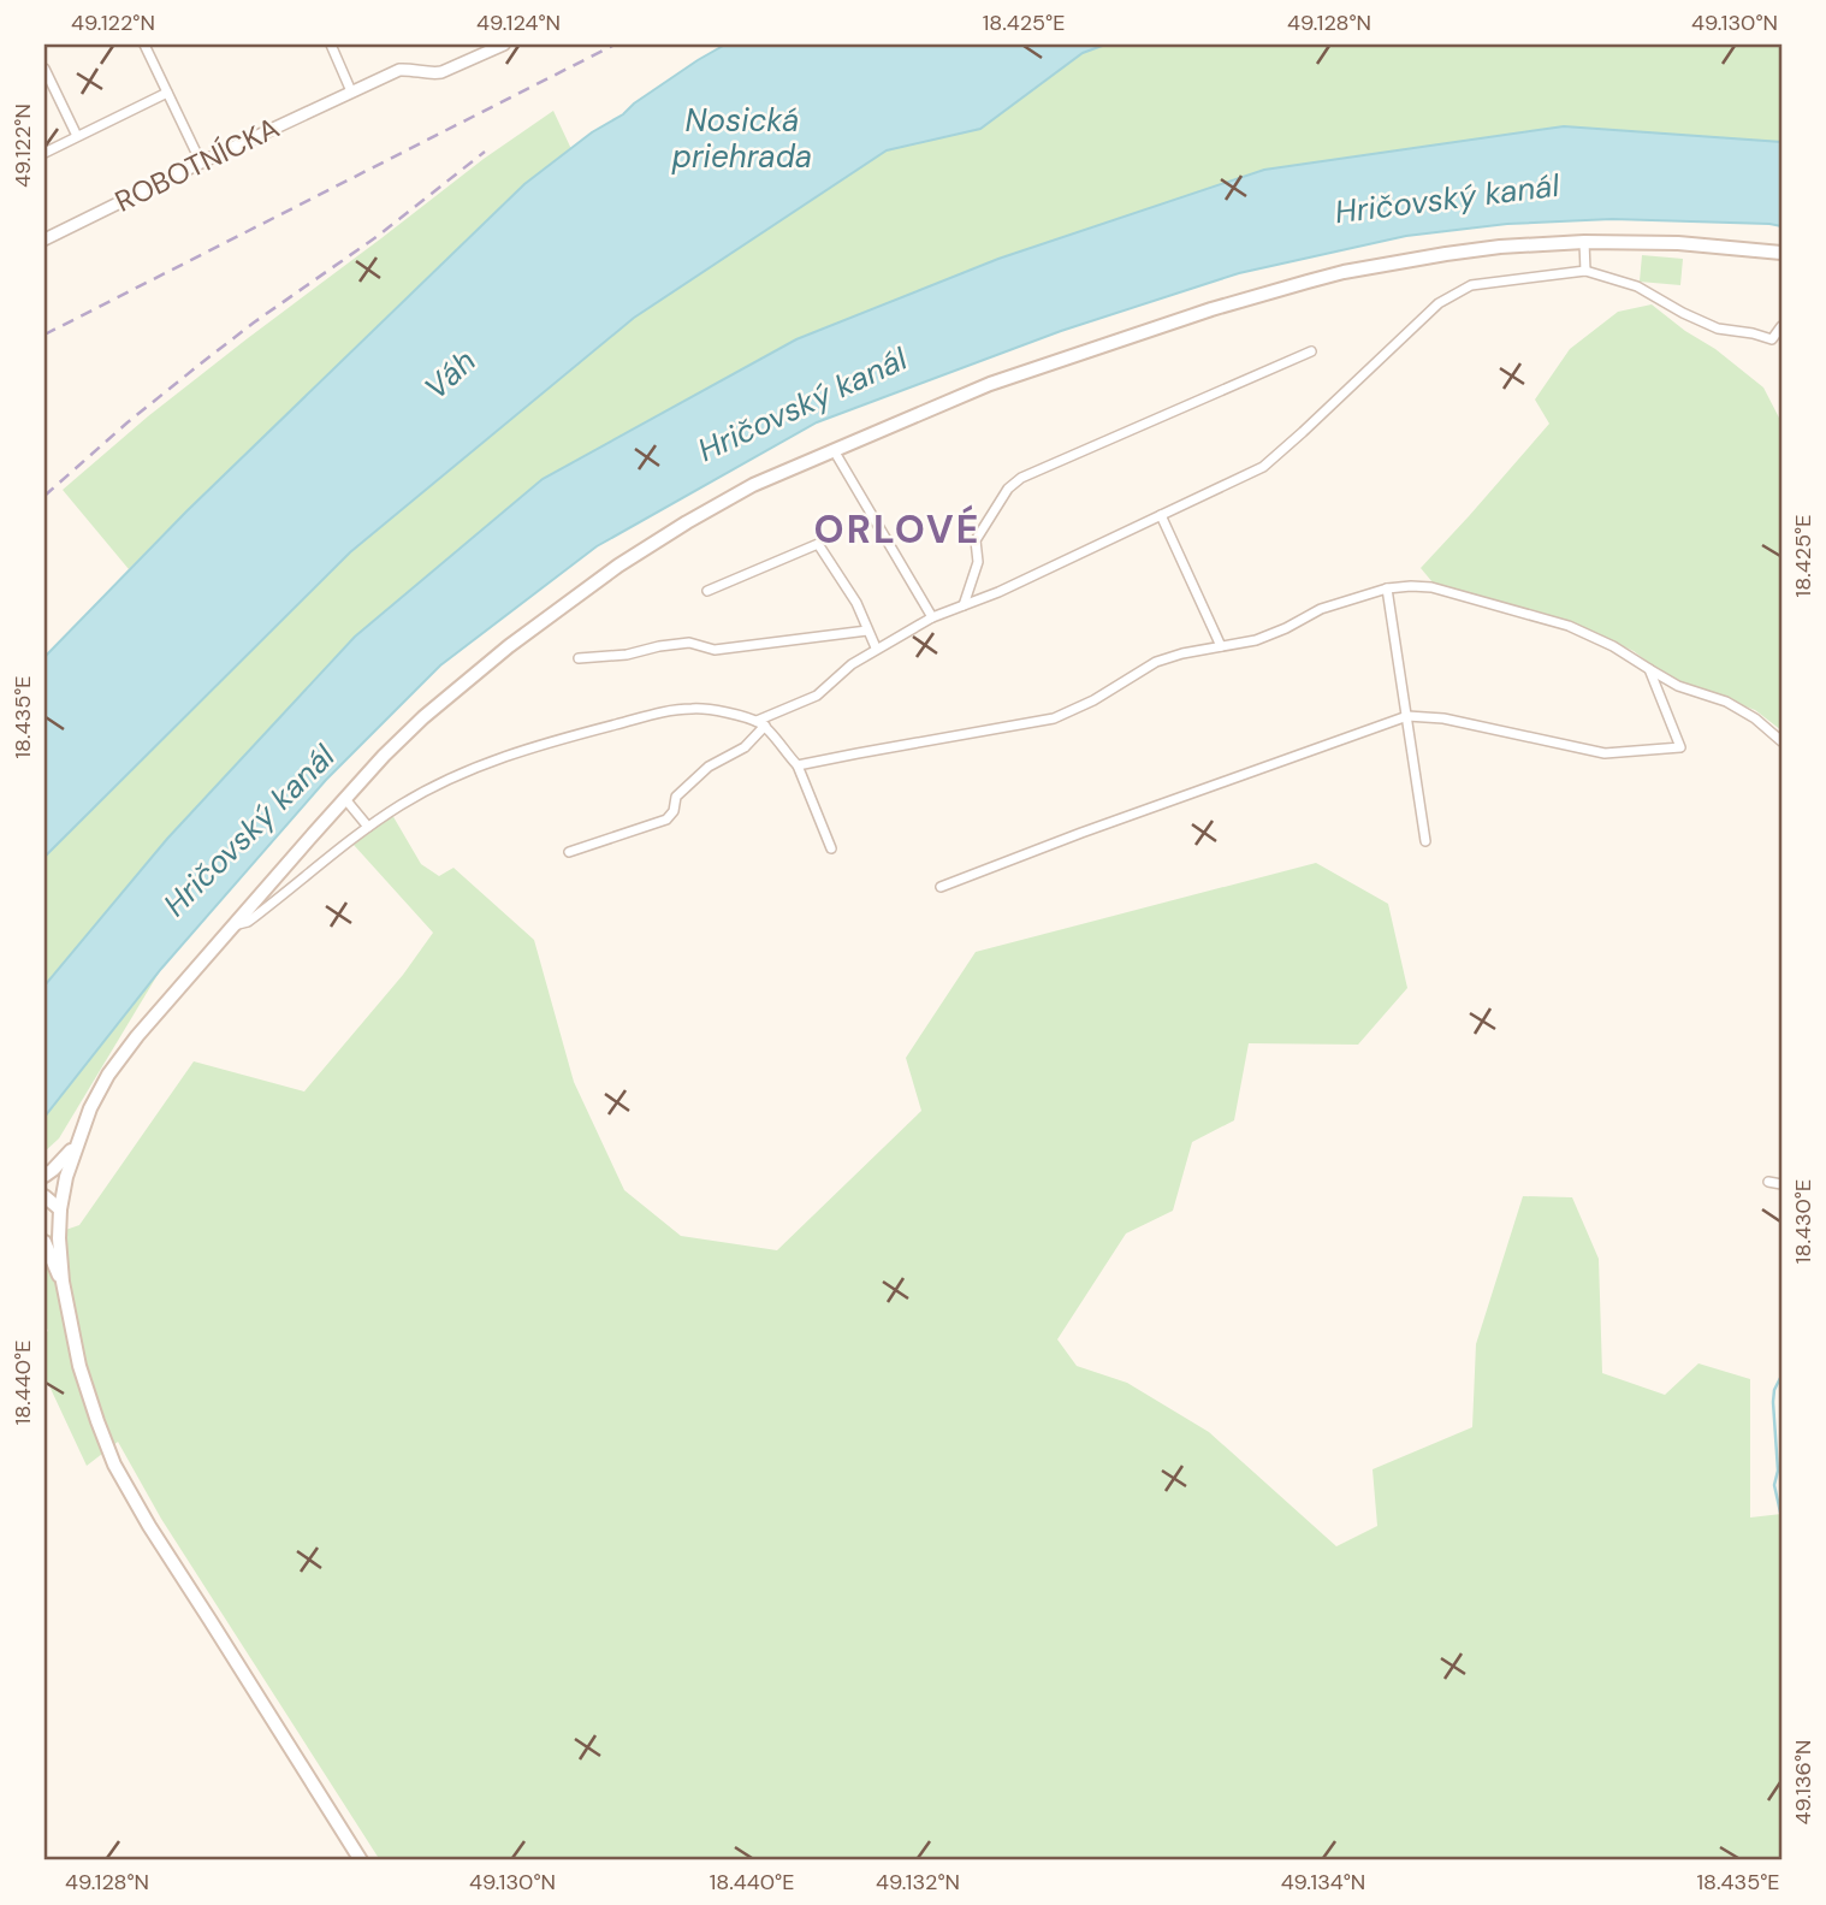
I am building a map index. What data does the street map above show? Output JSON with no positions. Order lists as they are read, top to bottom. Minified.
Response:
{"streets":{"street":["ROBOTNÍCKA"]},"districts":["ORLOVÉ"],"water":["Nosická priehrada","Hričovský kanál","Váh"],"coordinates":["49.122°N","49.124°N","18.425°E","49.128°N","49.130°N","18.435°E","18.430°E","18.440°E","49.136°N","49.132°N","49.134°N"]}
